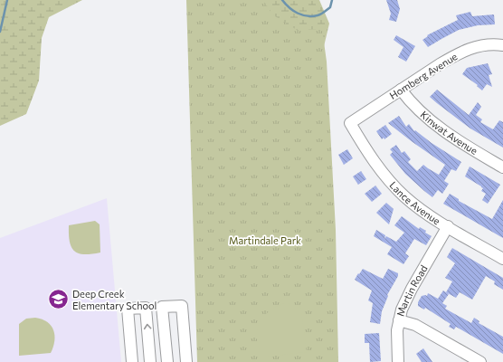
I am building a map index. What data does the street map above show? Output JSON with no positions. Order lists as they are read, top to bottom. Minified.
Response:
{"streets":{"street":["Homberg Avenue","Kinwat Avenue","Lance Avenue","Martin Road"]},"crossings":[["Homberg Avenue","Kinwat Avenue"],["Homberg Avenue","Lance Avenue"],["Lance Avenue","Martin Road"]],"parks":["Martindale Park"],"places":{"school or university":["Deep Creek Elementary School"]}}
